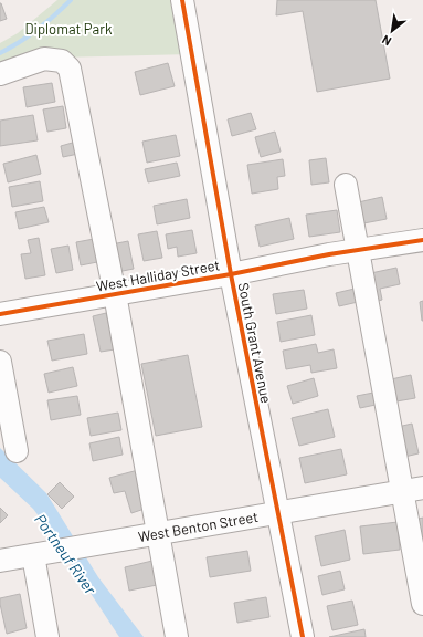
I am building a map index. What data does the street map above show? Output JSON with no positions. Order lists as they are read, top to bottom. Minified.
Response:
{"streets":{"street":["West Halliday Street","South Grant Avenue","West Benton Street"]},"crossings":[["West Halliday Street","South Grant Avenue"],["South Grant Avenue","West Benton Street"]],"water":["Portneuf River"],"parks":["Diplomat Park"],"north":"bottom left"}
